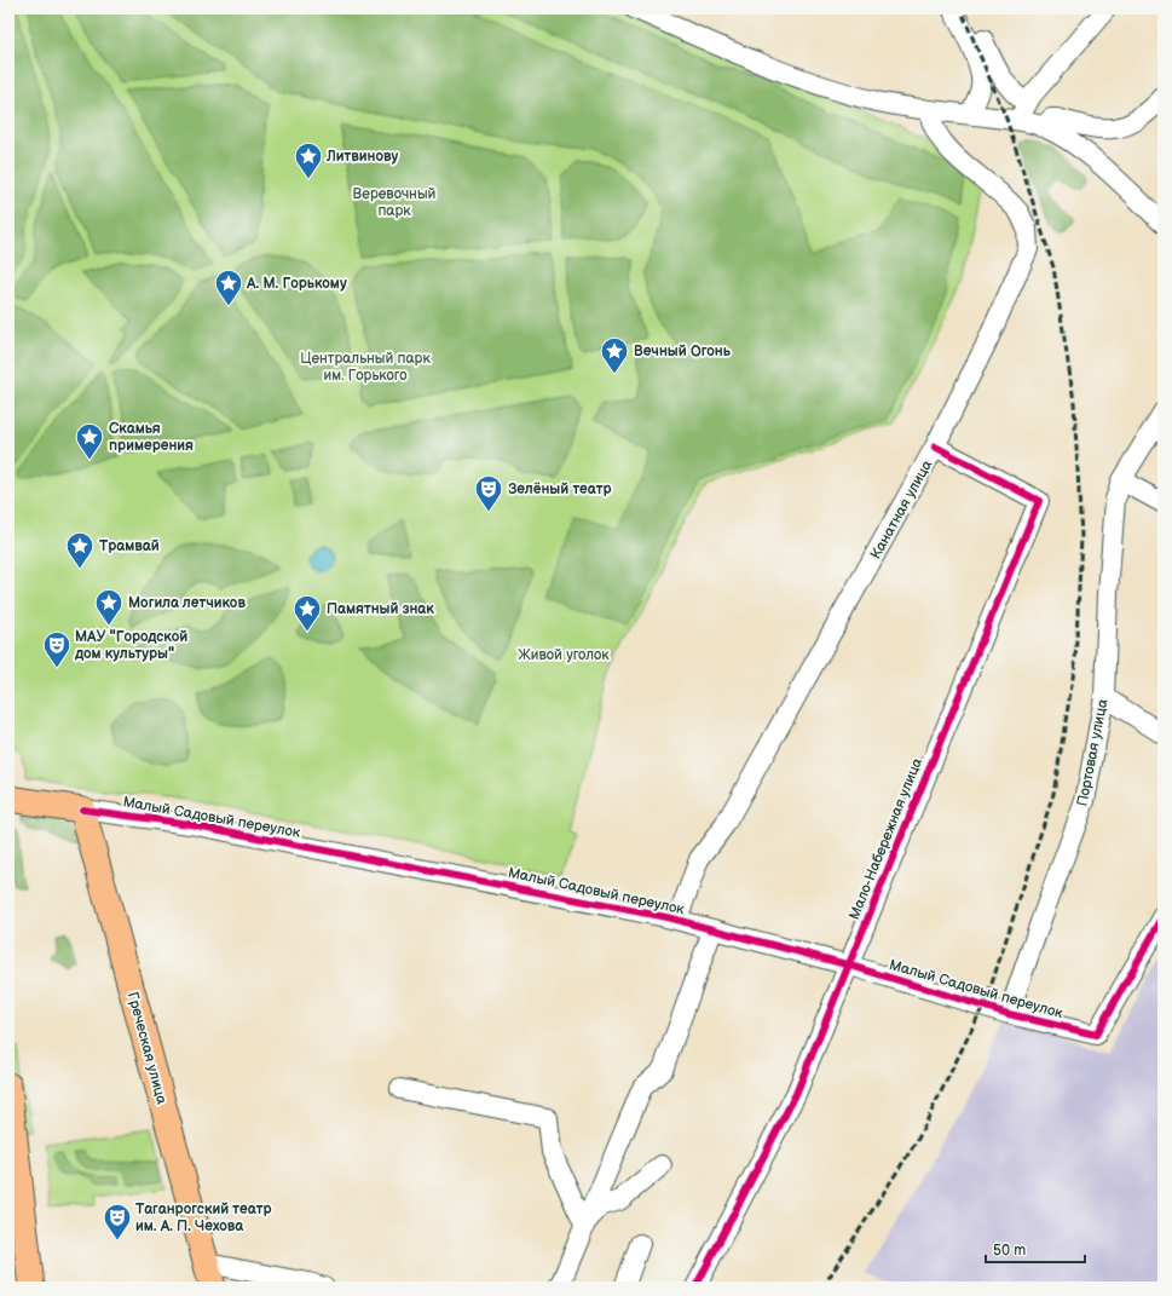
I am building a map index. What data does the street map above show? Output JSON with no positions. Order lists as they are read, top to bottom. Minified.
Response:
{"streets":{"main road":["Малый Садовый переулок","Греческая улица"],"street":["Канатная улица","Портовая улица","Мало-Набережная улица"]},"crossings":[["Канатная улица","Малый Садовый переулок"],["Канатная улица","Мало-Набережная улица"],["Портовая улица","Малый Садовый переулок"],["Малый Садовый переулок","Мало-Набережная улица"],["Малый Садовый переулок","Греческая улица"]],"parks":["Веревочный парк","Центральный парк им. Горького","Живой уголок"],"places":{"place":["Литвинову","А. М. Горькому","Вечный Огонь","Скамья примерения","Трамвай","Могила летчиков","Памятный знак"],"theatre":["Зелёный театр","МАУ \"Городской дом культуры\"","Таганрогский театр им. А. П. Чехова"]},"scale_bar":"50 m"}
